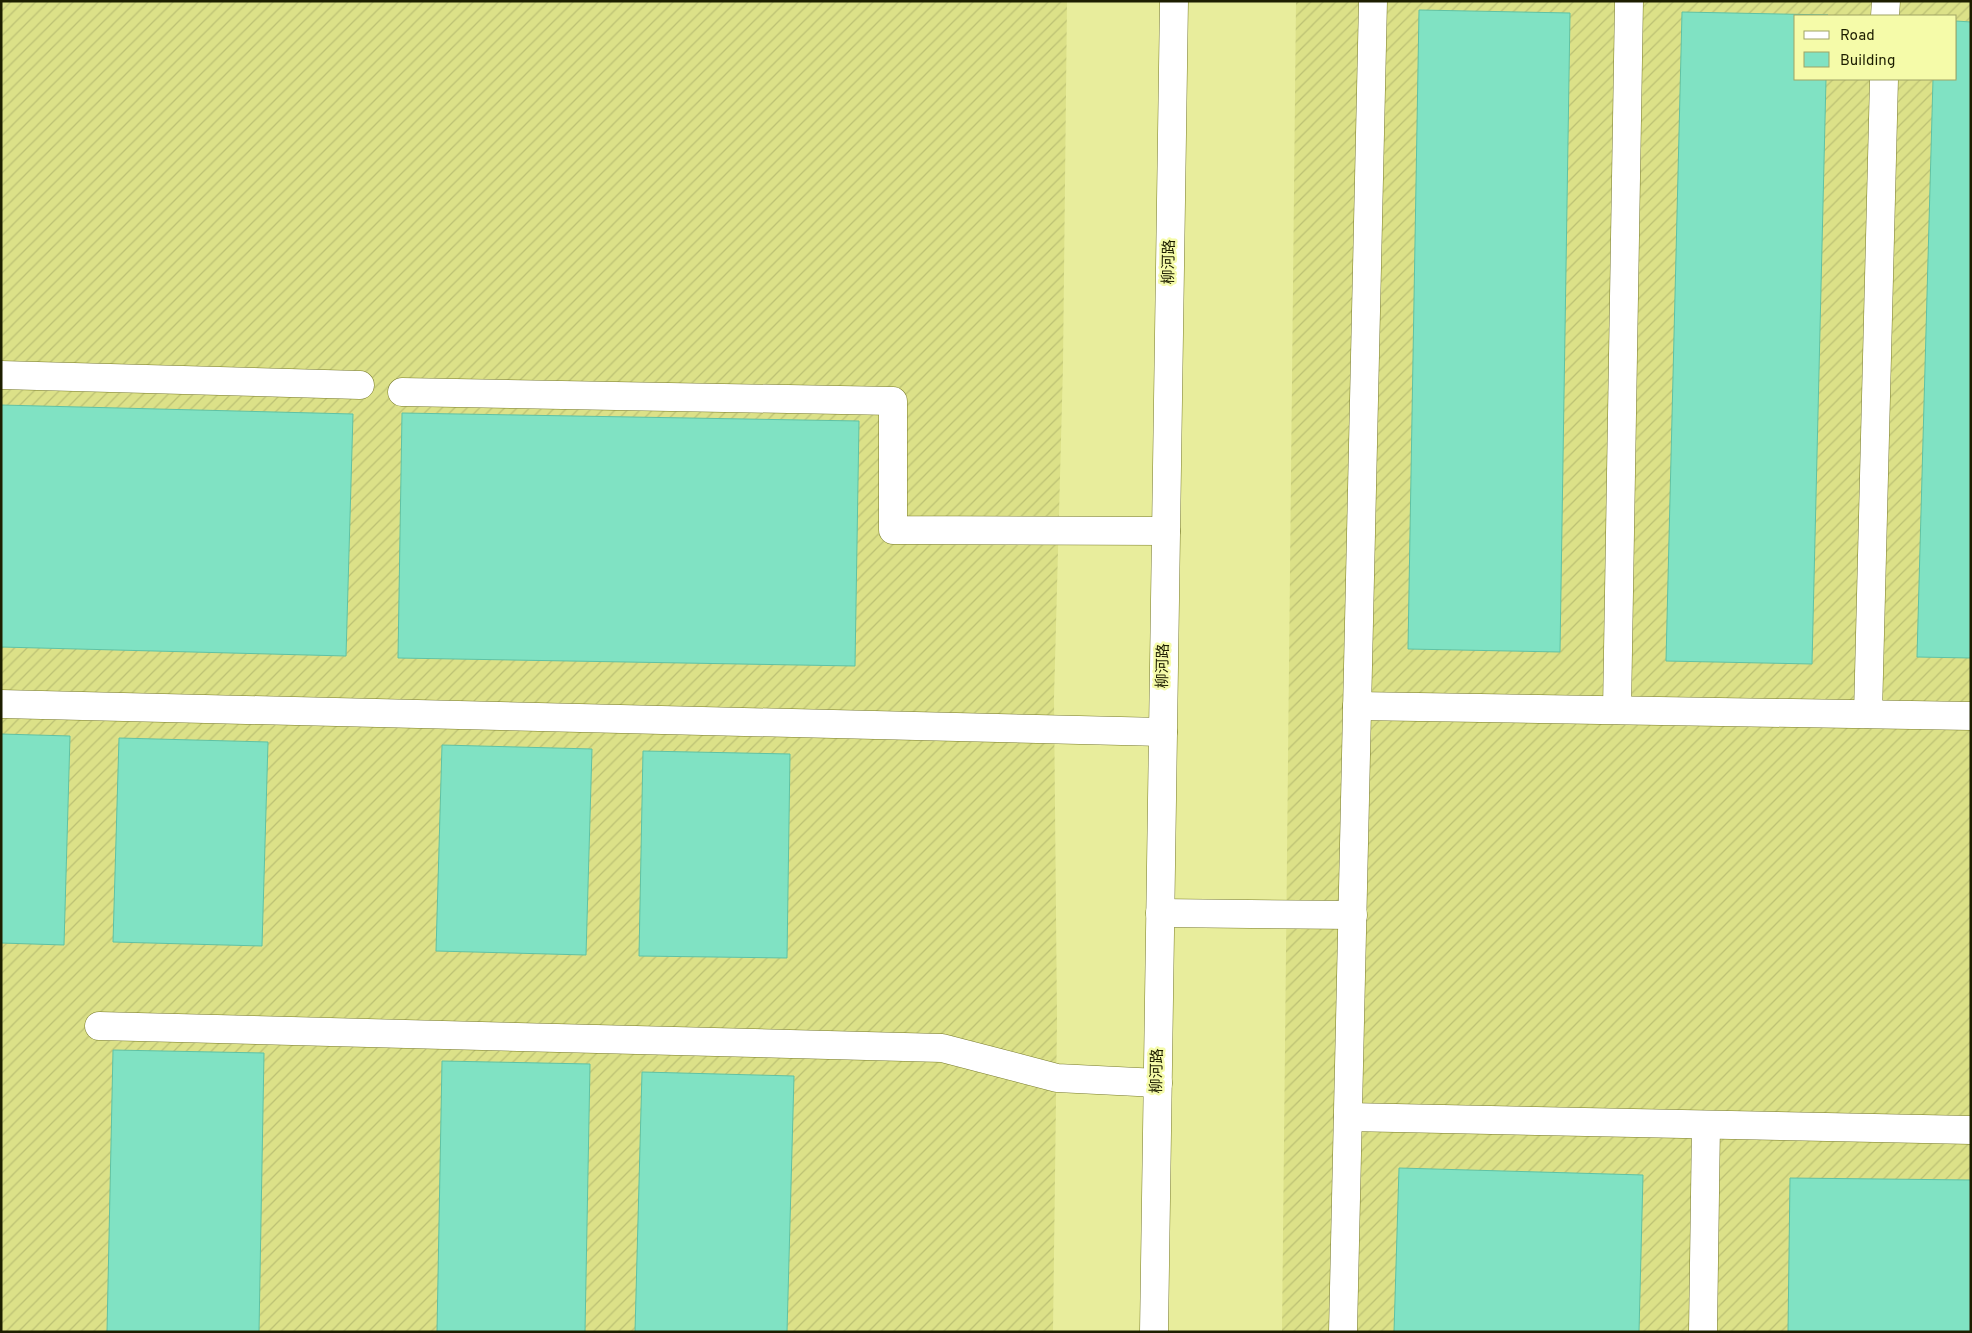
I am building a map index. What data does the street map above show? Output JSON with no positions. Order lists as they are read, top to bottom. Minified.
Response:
{"streets":{"street":["柳河路"]},"legend":["Road","Building"]}
